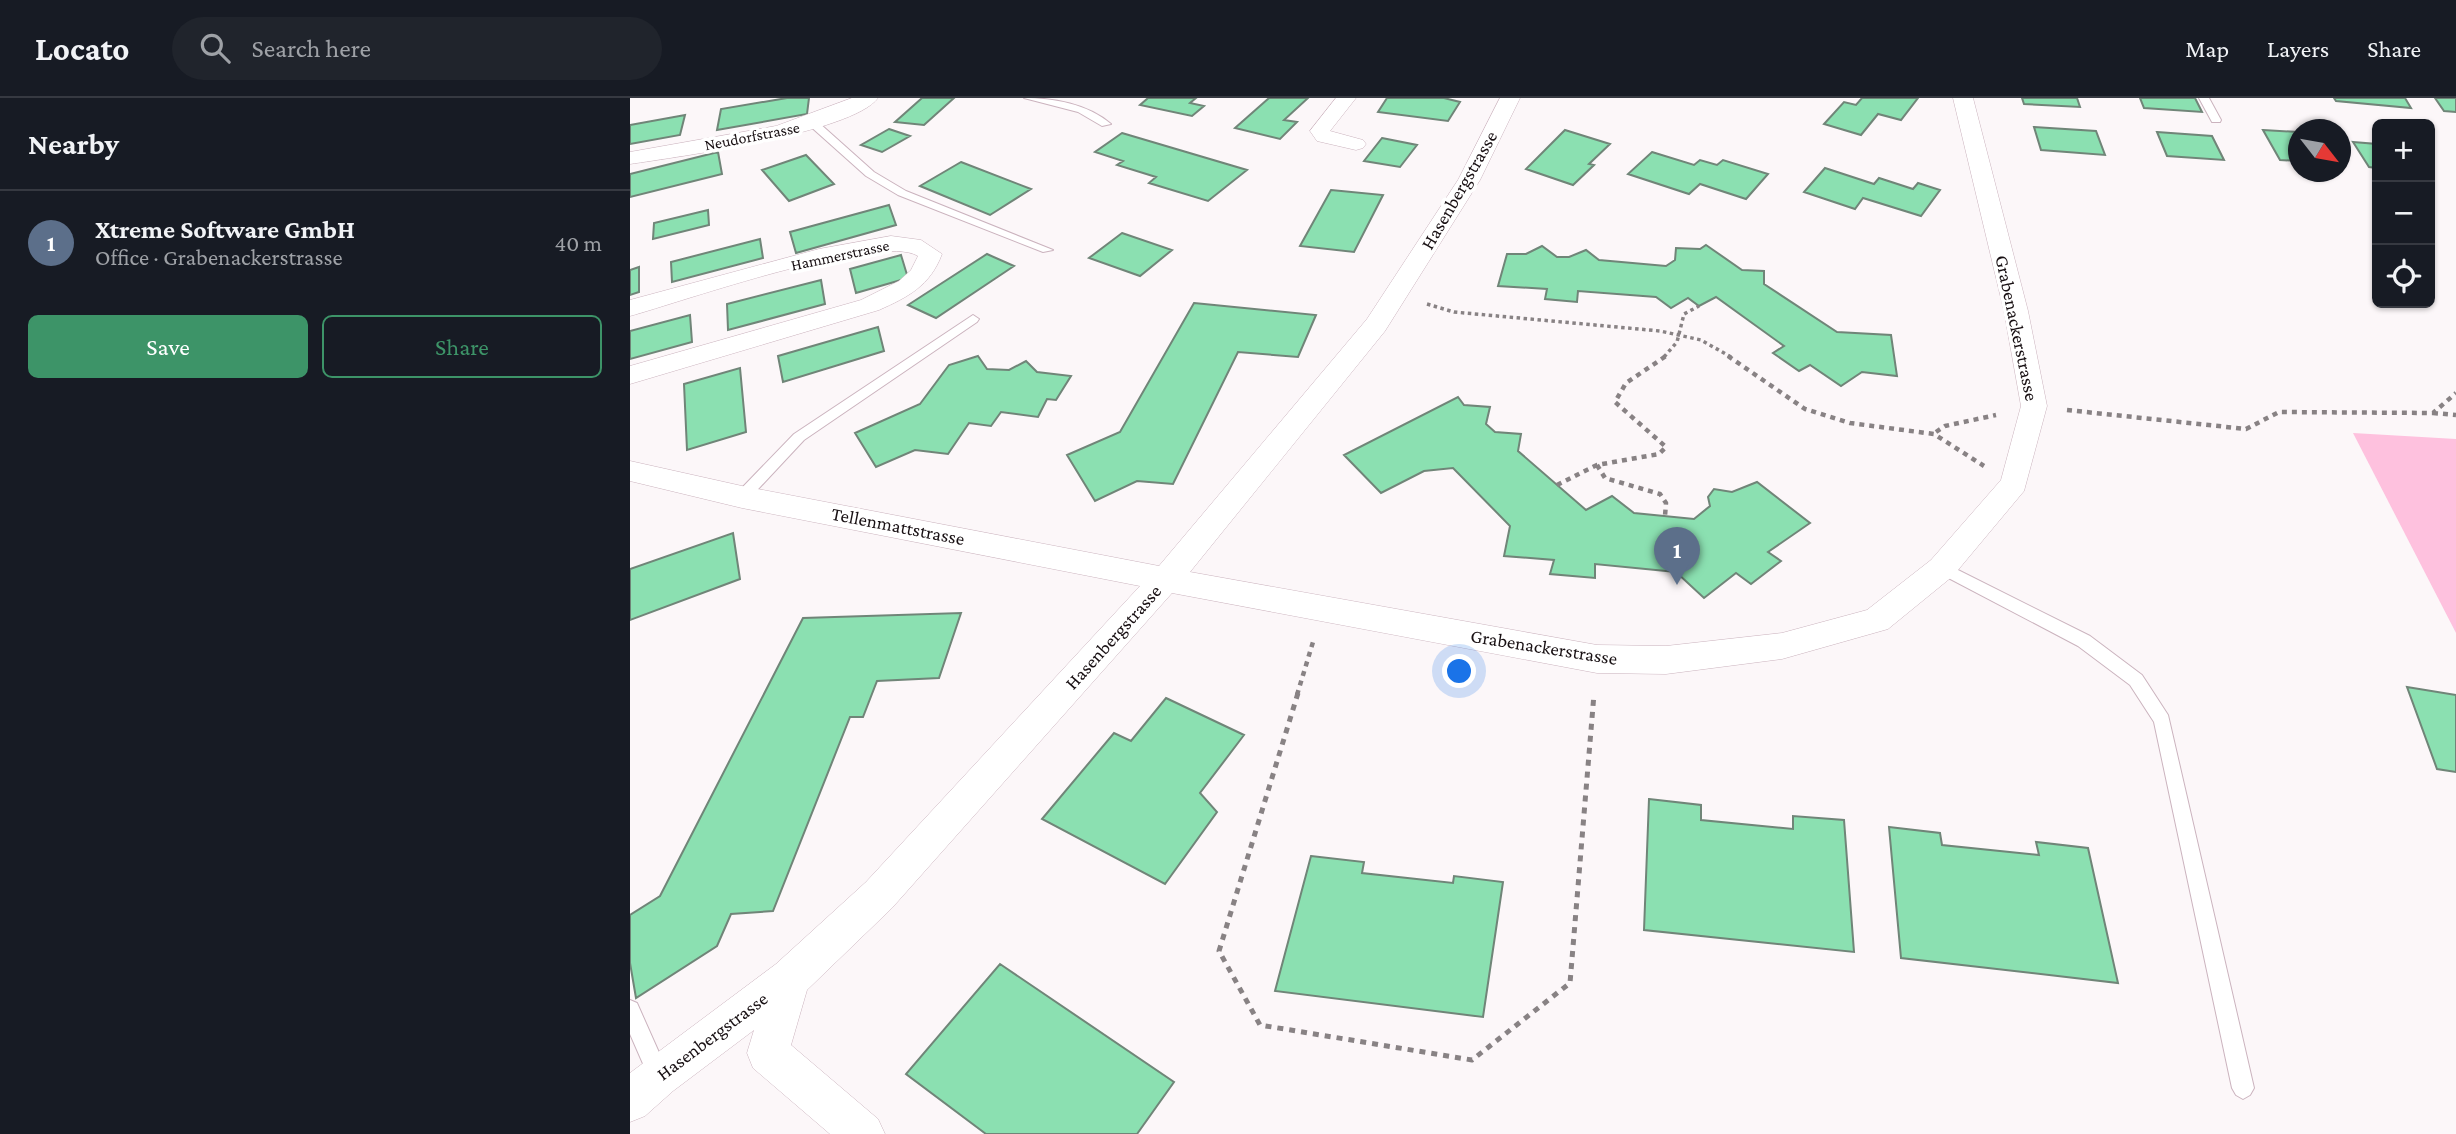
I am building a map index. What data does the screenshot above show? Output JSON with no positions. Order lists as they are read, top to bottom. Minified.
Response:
{"streets":{"street":["Neudorfstrasse","Hasenbergstrasse","Hammerstrasse","Grabenackerstrasse","Tellenmattstrasse"]},"crossings":[["Hasenbergstrasse","Grabenackerstrasse"],["Hasenbergstrasse","Tellenmattstrasse"],["Grabenackerstrasse","Tellenmattstrasse"]],"north":"bottom right","page":{"header":"Locato","search":"Search here","nav":["Map","Layers","Share"],"heading":"Nearby","map_buttons":["+","−"],"list":[{"mark":"1","name":"Xtreme Software GmbH","note":"Office · Grabenackerstrasse","value":"40 m"}],"buttons":["Save","Share"],"pins":"1"}}
